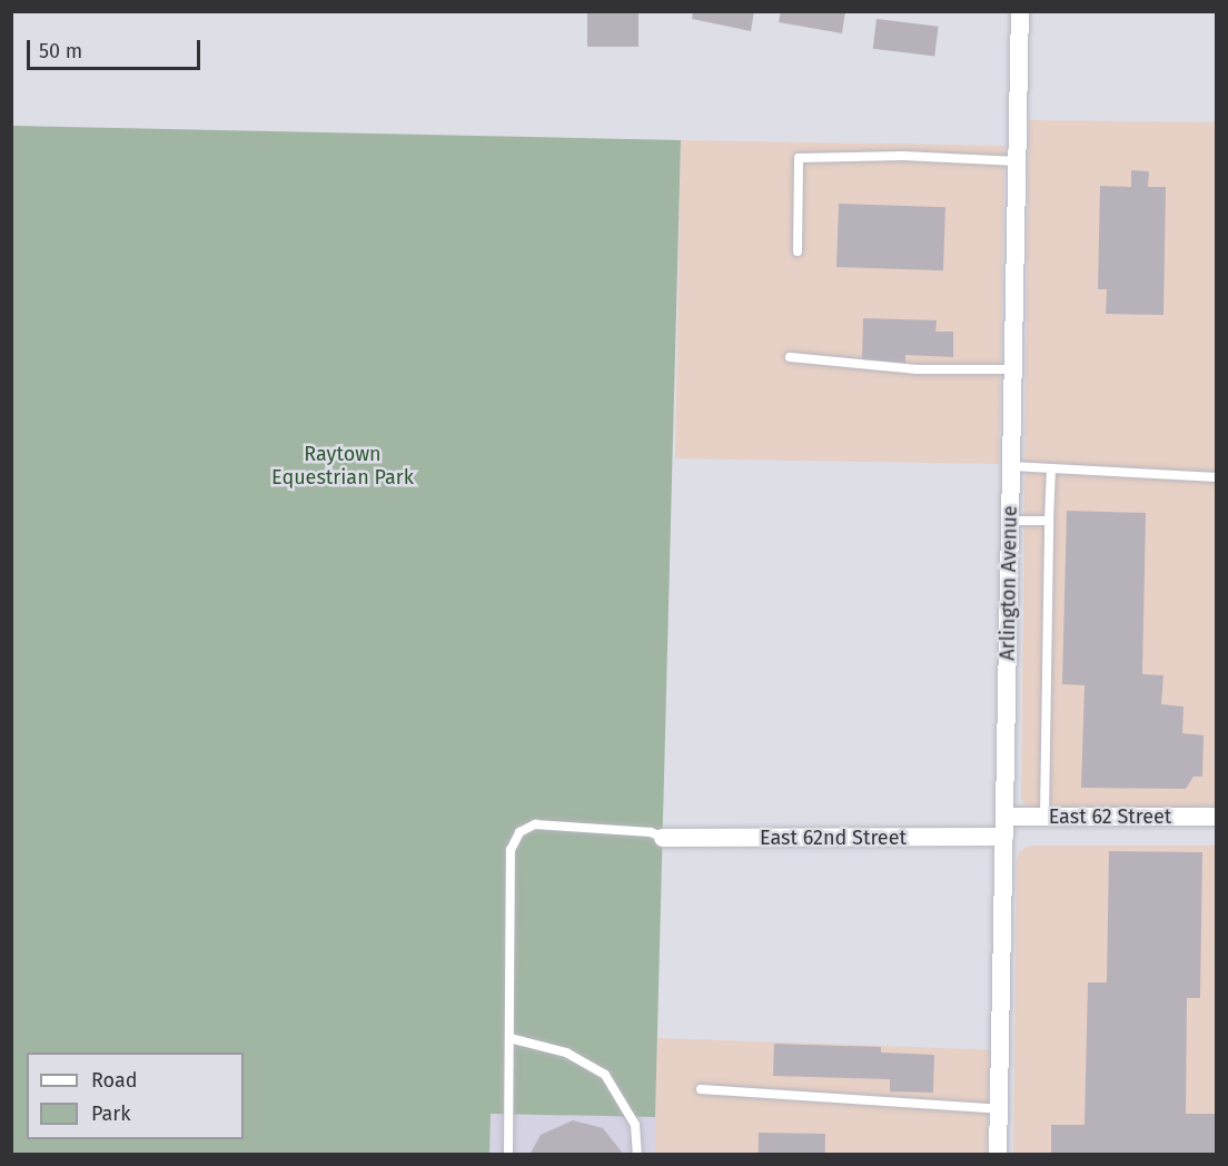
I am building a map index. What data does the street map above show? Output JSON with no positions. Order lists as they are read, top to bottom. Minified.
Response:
{"streets":{"street":["Arlington Avenue","East 62 Street","East 62nd Street"]},"crossings":[["Arlington Avenue","East 62 Street"],["Arlington Avenue","East 62nd Street"]],"parks":["Raytown Equestrian Park"],"legend":["Road","Park"],"scale_bar":"50 m"}
